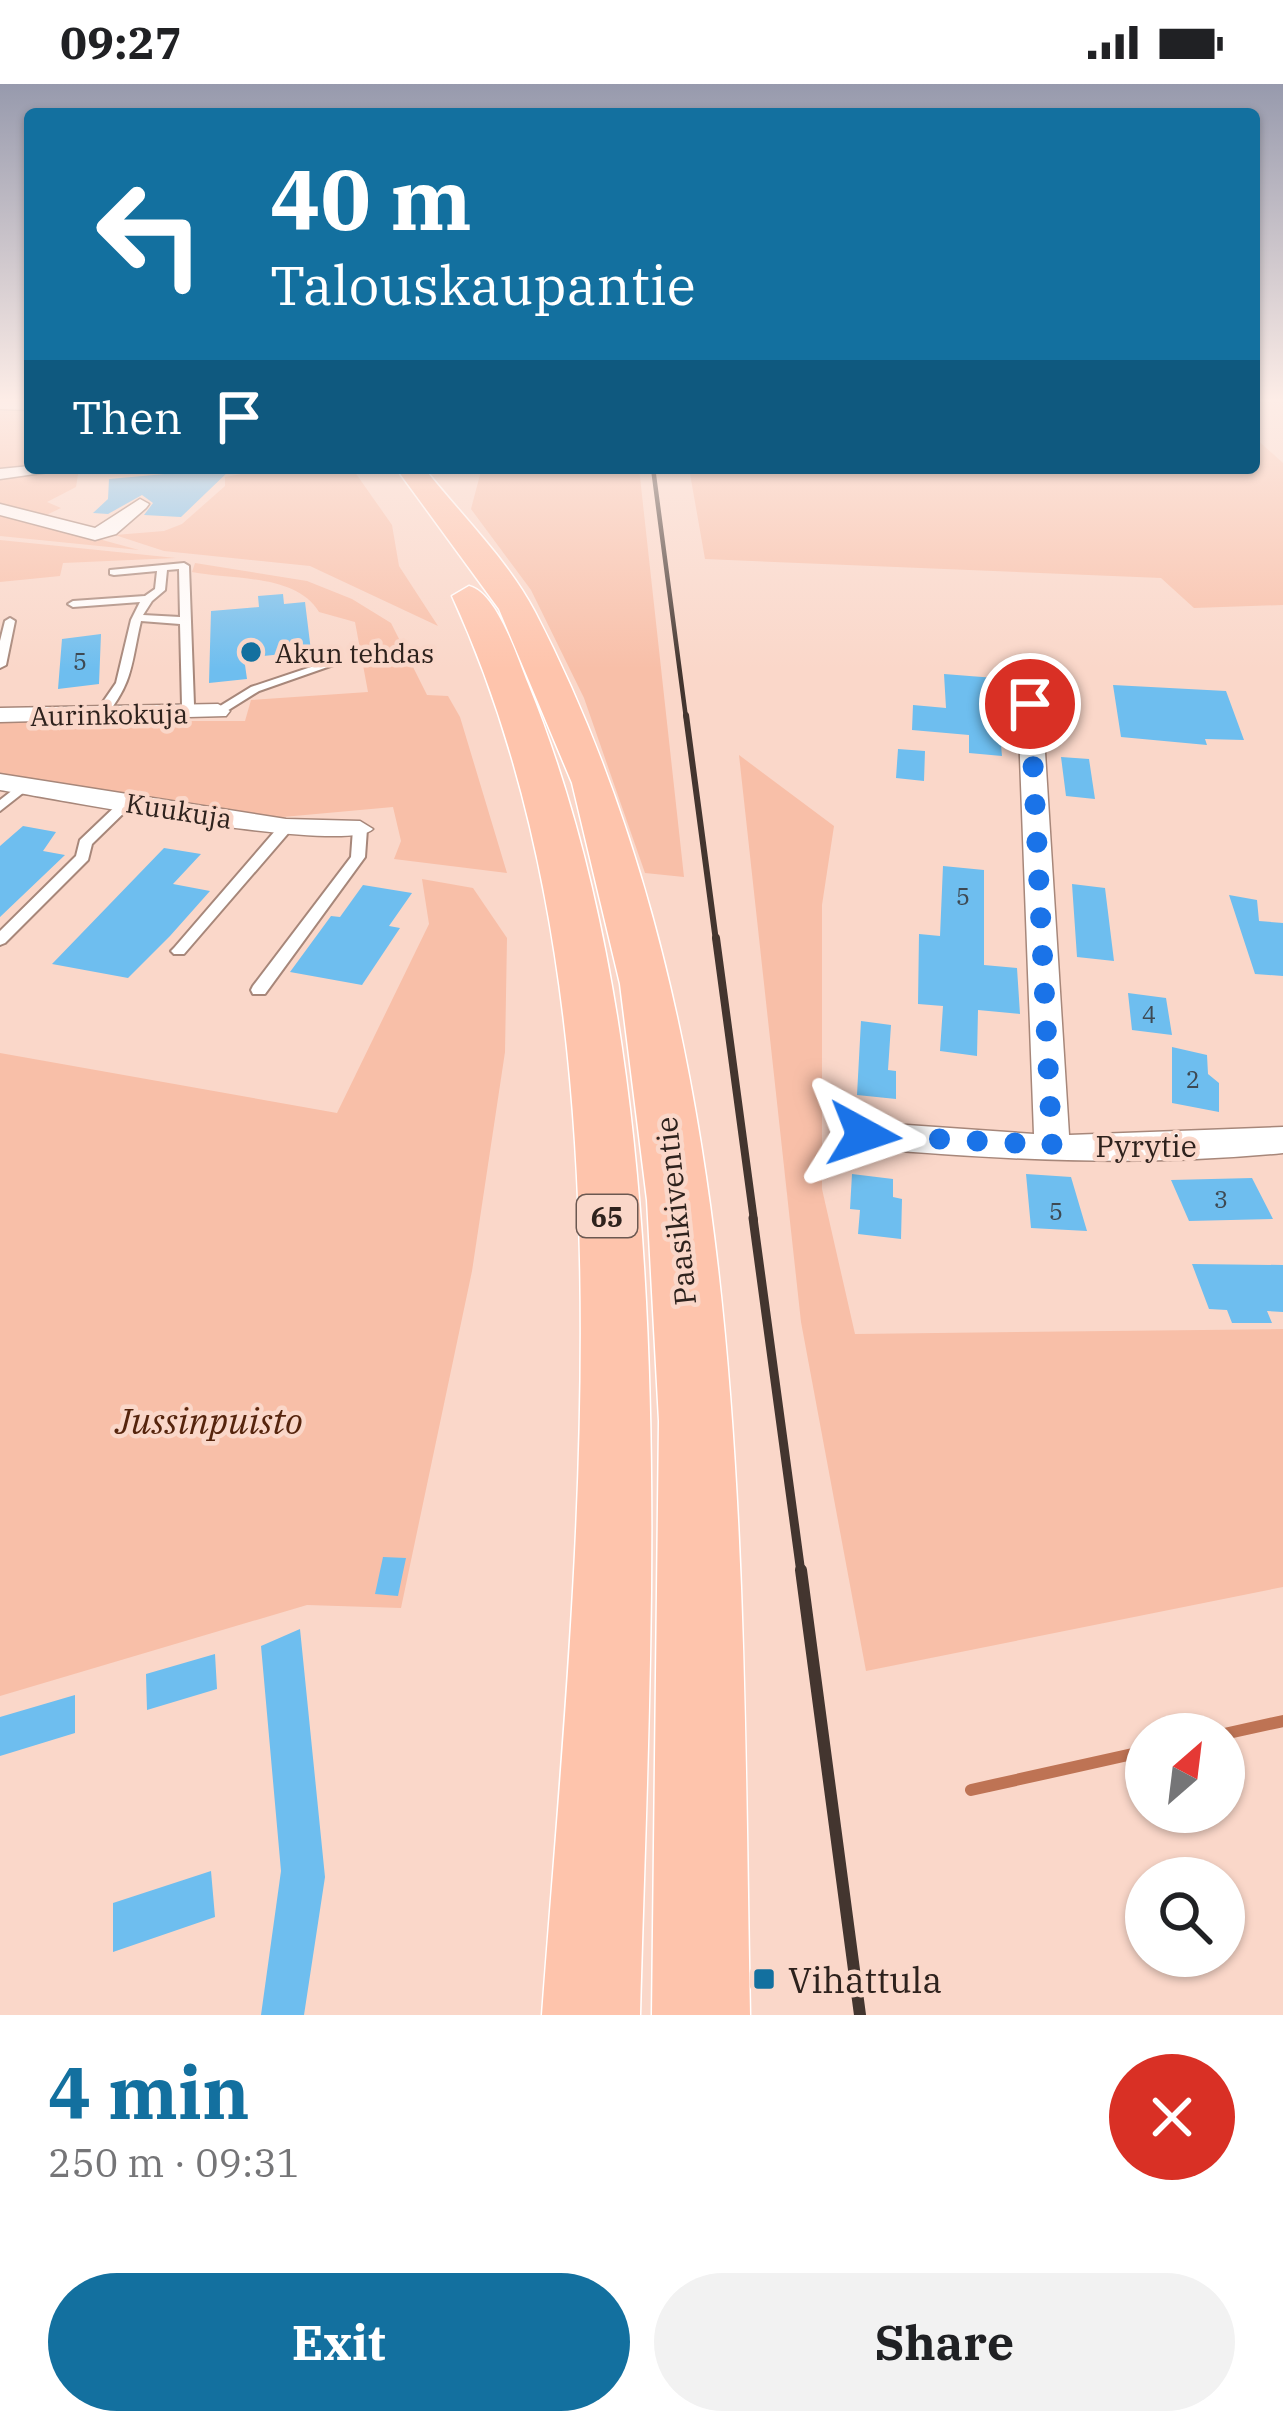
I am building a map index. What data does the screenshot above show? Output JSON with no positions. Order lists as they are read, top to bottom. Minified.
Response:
{"streets":{"highway":["Paasikiventie","65"],"street":["Aurinkokuja","Kuukuja","Pyrytie"]},"parks":["Jussinpuisto"],"places":{"other":["Akun tehdas"],"transit":["Vihattula"]},"house_numbers":["5","5","4","2","3","5"],"north":"top right","page":{"status":"09:27","turn":["40 m","Talouskaupantie"],"then":"Then","heading":["4 min","250 m · 09:31"],"buttons":["Exit","Share"]}}
